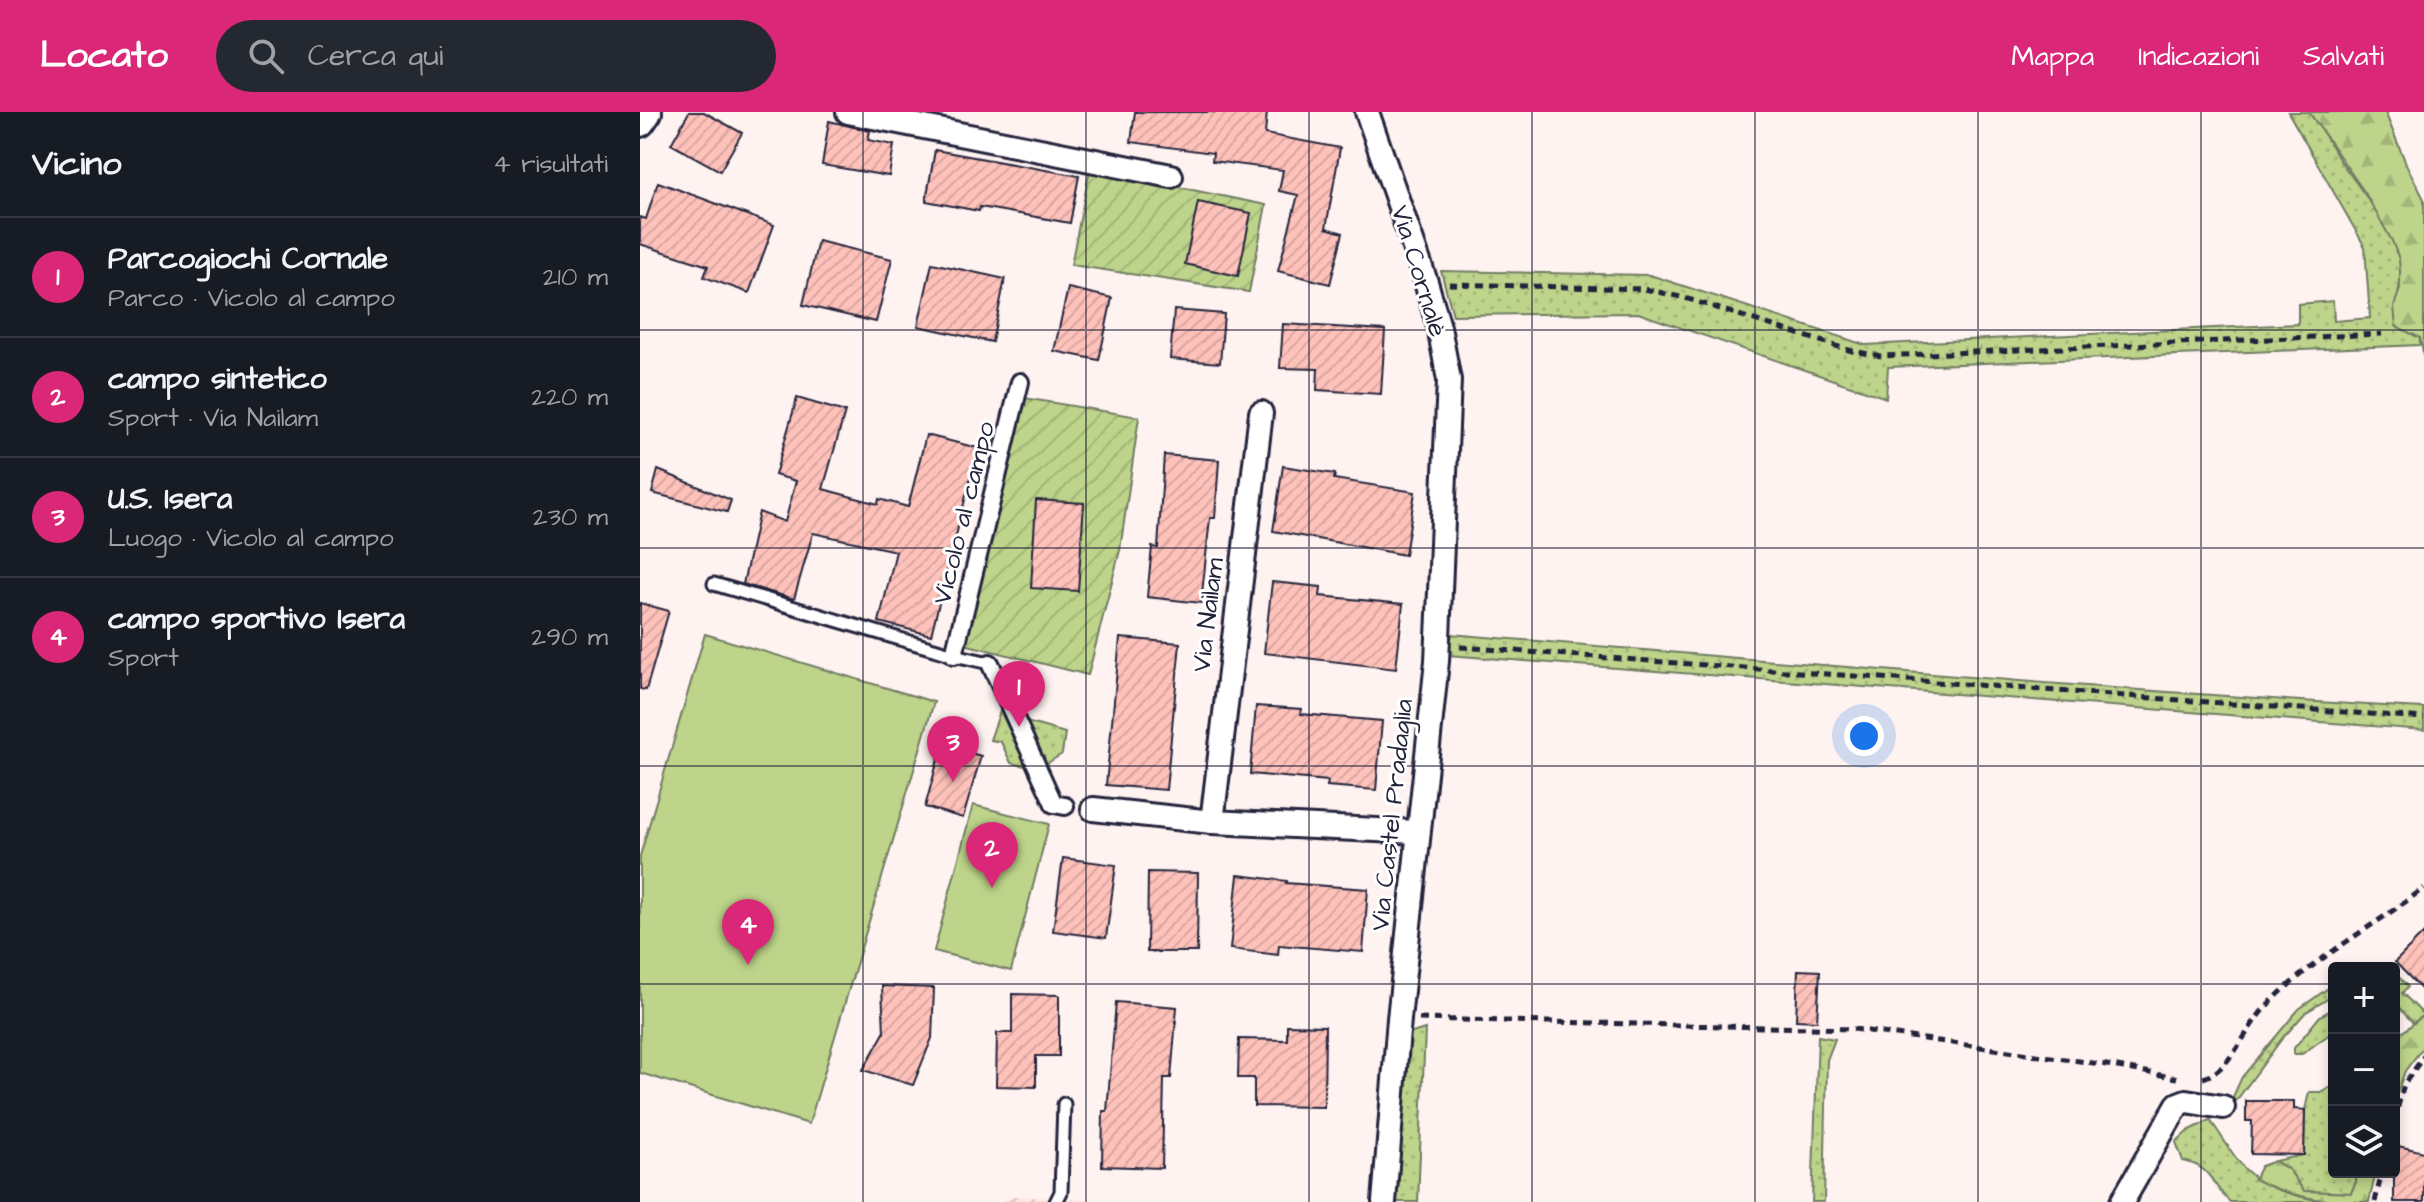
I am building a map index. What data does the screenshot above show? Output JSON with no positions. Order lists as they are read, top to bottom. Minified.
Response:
{"streets":{"street":["Via Cornalè","Vicolo al campo","Via Nailam","Via Castel Pradaglia"]},"crossings":[["Via Cornalè","Via Castel Pradaglia"]],"page":{"header":"Locato","search":"Cerca qui","nav":["Mappa","Indicazioni","Salvati"],"heading":["Vicino","4 risultati"],"list":[{"mark":"1","name":"Parcogiochi Cornale","note":"Parco · Vicolo al campo","value":"210 m"},{"mark":"2","name":"campo sintetico","note":"Sport · Via Nailam","value":"220 m"},{"mark":"3","name":"U.S. Isera","note":"Luogo · Vicolo al campo","value":"230 m"},{"mark":"4","name":"campo sportivo Isera","note":"Sport","value":"290 m"}],"pins":["1","3","2","4"],"map_buttons":["+","−"]}}
